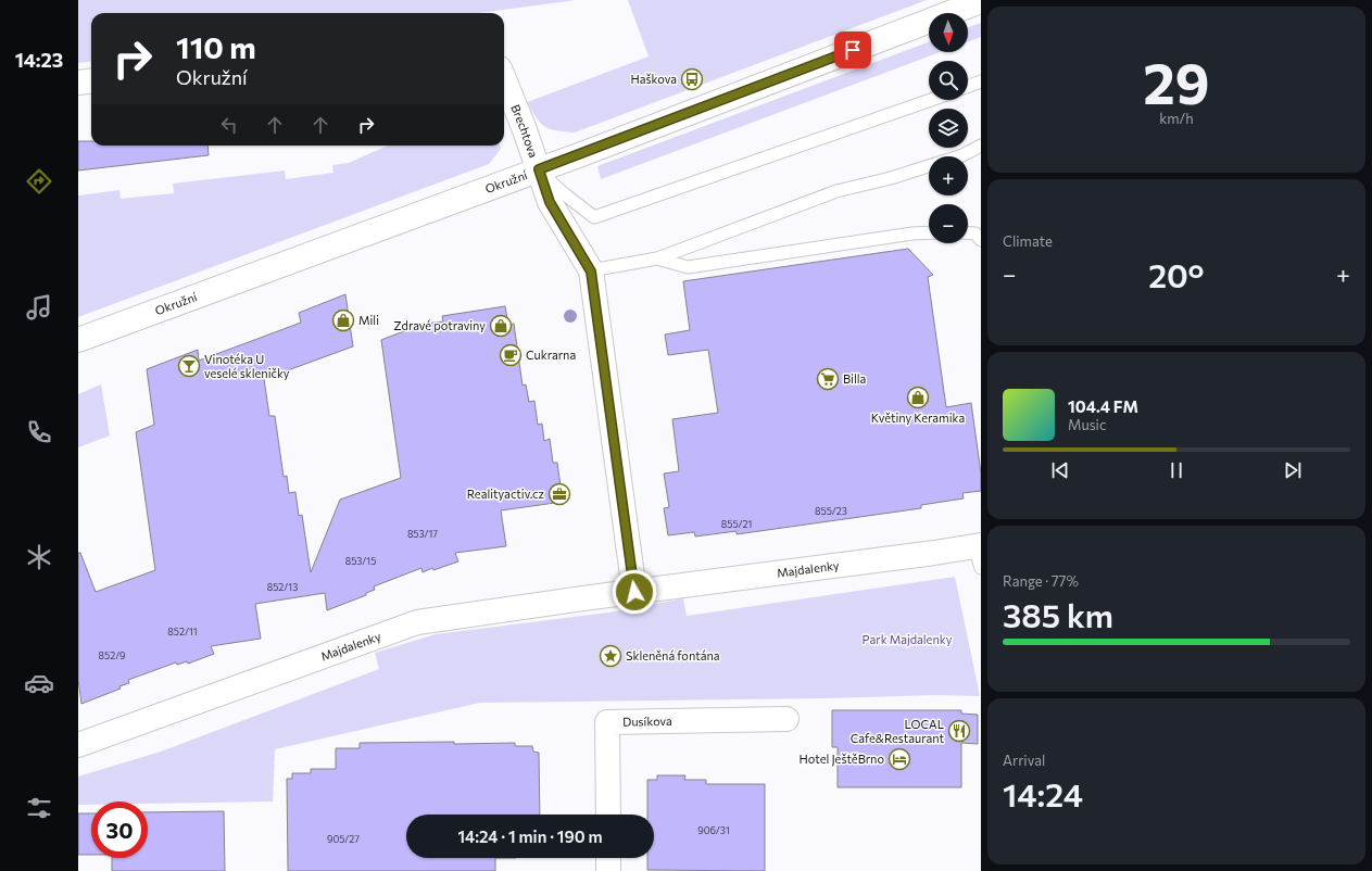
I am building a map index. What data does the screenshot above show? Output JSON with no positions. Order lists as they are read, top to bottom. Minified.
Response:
{"streets":{"street":["Brechtova","Okružní","Majdalenky","Dusíkova"]},"crossings":[["Brechtova","Okružní"]],"parks":["Park Majdalenky"],"places":{"bus stop":["Haškova"],"shop":["Mili","Zdravé potraviny","Květiny Keramika"],"cafe":["Cukrarna"],"bar":["Vinotéka U veselé skleničky"],"supermarket":["Billa"],"office":["Realityactiv.cz"],"place":["Skleněná fontána"],"restaurant":["LOCAL Cafe&Restaurant"],"hotel":["Hotel JeštěBrno"]},"house_numbers":["855/23","855/21","853/17","853/15","852/13","852/11","852/9","906/31","905/27"],"north":"bottom","page":{"tabs":"14:23","tile":[["29","km/h"],"Climate",["Range · 77%","385 km"],["Arrival","14:24"]],"map_buttons":["+","−"],"turn":["110 m","Okružní"],"heat":["−","20°","+"],"song":["104.4 FM","Music"],"limit":"30","trip":"14:24 · 1 min · 190 m"}}
